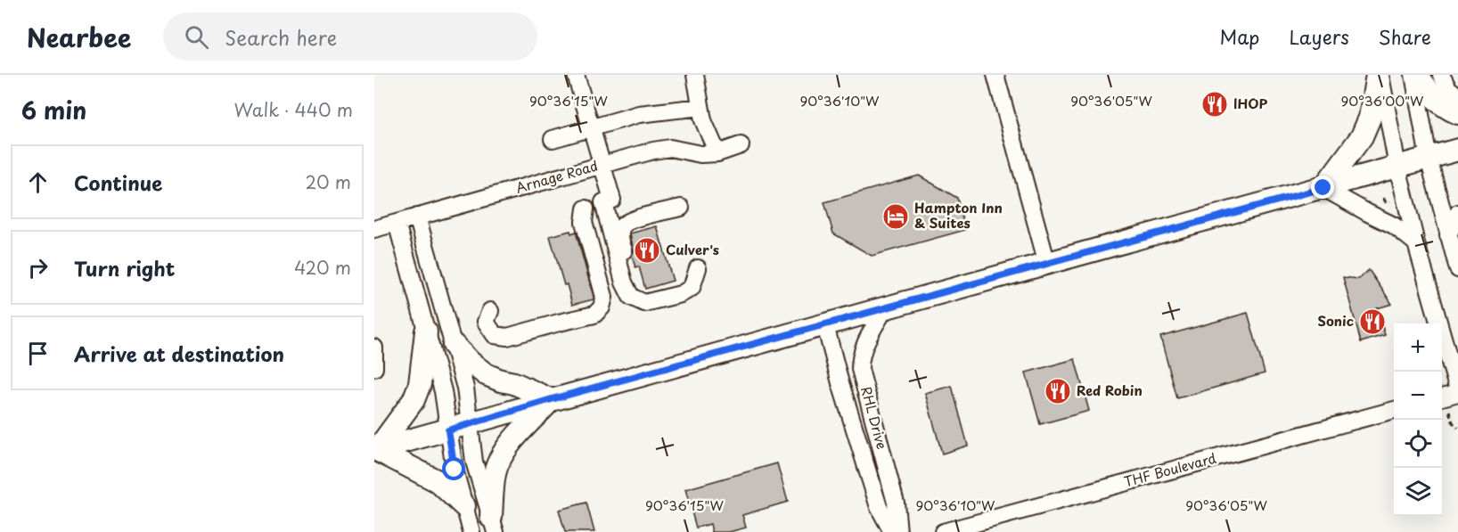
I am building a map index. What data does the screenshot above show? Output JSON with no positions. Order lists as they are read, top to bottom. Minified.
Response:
{"streets":{"street":["Arnage Road","RHL Drive","THF Boulevard"]},"places":{"restaurant":["IHOP","Culver's","Sonic","Red Robin"],"hotel":["Hampton Inn & Suites"]},"page":{"header":"Nearbee","search":"Search here","nav":["Map","Layers","Share"],"heading":["6 min","Walk · 440 m"],"list":[["Continue","20 m"],["Turn right","420 m"],"Arrive at destination"],"map_buttons":["+","−"]},"coordinates":["90°36'15\"W","90°36'10\"W","90°36'05\"W","90°36'00\"W"]}
